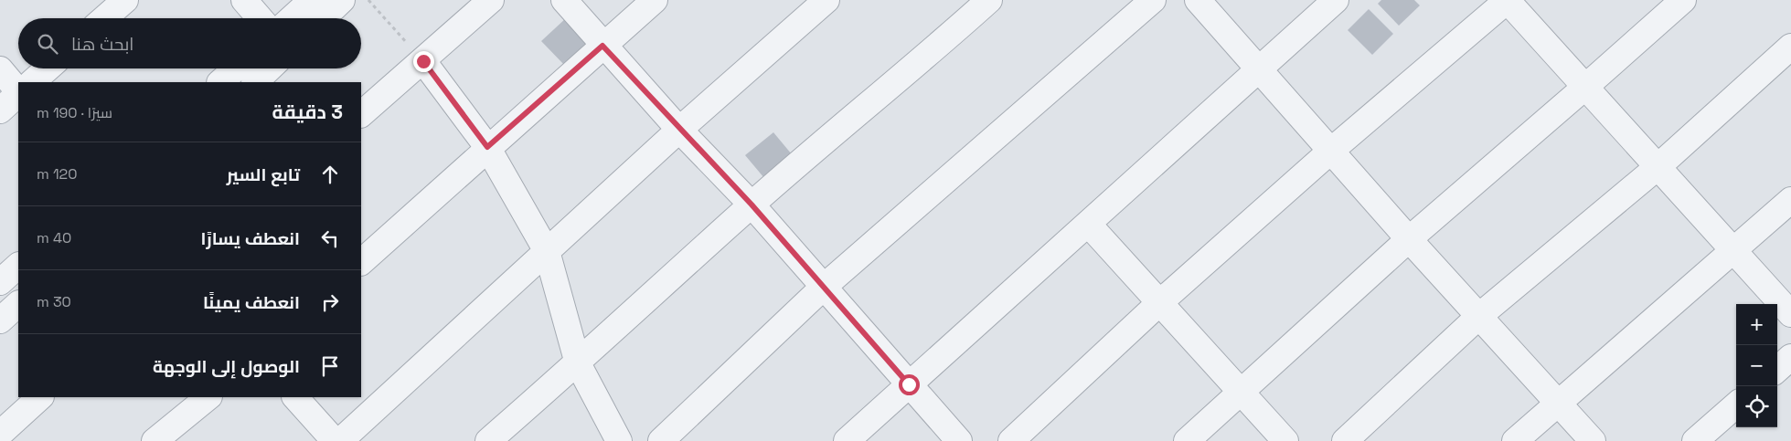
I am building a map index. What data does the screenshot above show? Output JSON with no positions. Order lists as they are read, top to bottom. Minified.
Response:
{"page":{"search":"ابحث هنا","heading":["3 دقيقة","سيرًا · 190 m"],"list":[["تابع السير","120 m"],["انعطف يسارًا","40 m"],["انعطف يمينًا","30 m"],"الوصول إلى الوجهة"],"map_buttons":["+","−"]}}
